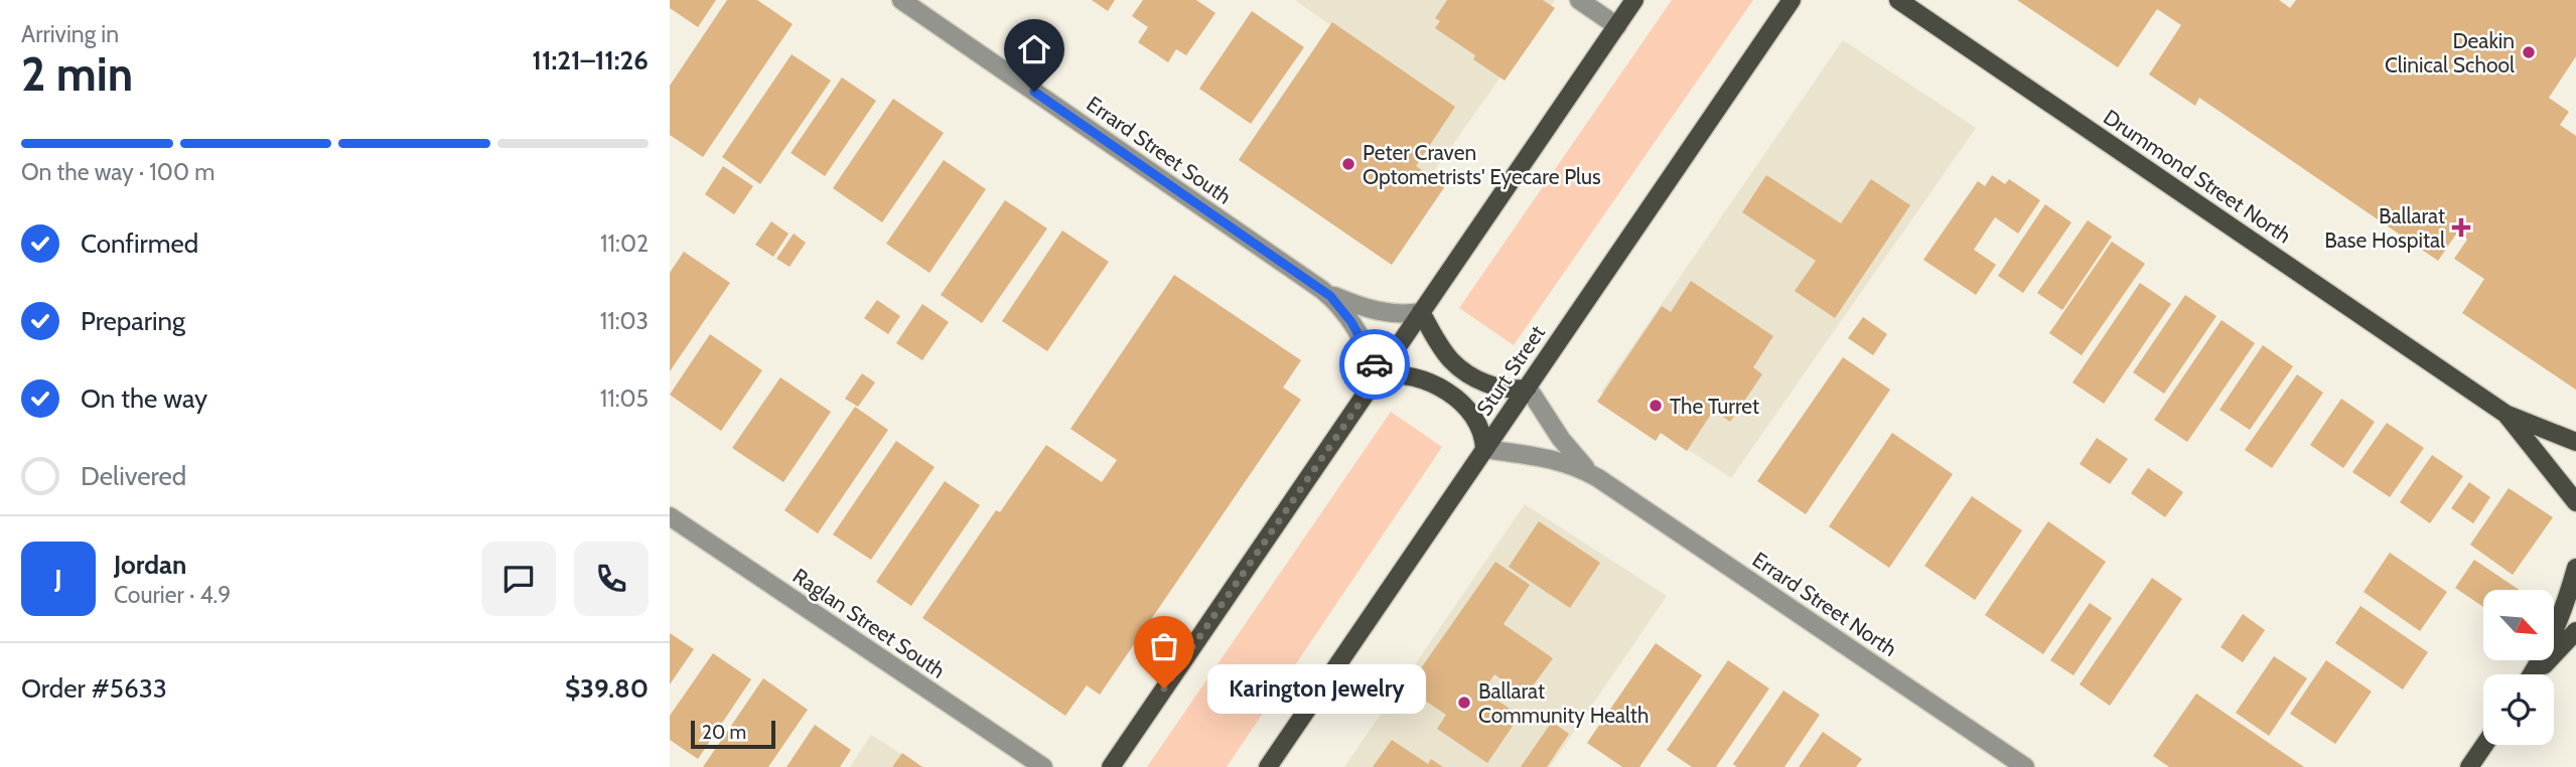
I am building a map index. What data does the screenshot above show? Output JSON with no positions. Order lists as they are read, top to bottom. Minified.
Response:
{"streets":{"main road":["Drummond Street North","Sturt Street"],"street":["Errard Street South","Errard Street North","Raglan Street South"]},"crossings":[["Sturt Street","Errard Street North"]],"places":{"other":["Deakin Clinical School","Peter Craven Optometrists' Eyecare Plus","The Turret","Karington Jewelry","Ballarat Community Health"],"health":["Ballarat Base Hospital"]},"scale_bar":"20 m","north":"bottom right","page":{"heading":["2 min","Arriving in","11:21–11:26"],"panel":["Jordan","Courier · 4.9","Order #5633","$39.80"],"bar":"On the way · 100 m","list":[["Confirmed","11:02"],["Preparing","11:03"],["On the way","11:05"],"Delivered"],"round":"J","bubble":"Karington Jewelry","scale":"20 m"}}
